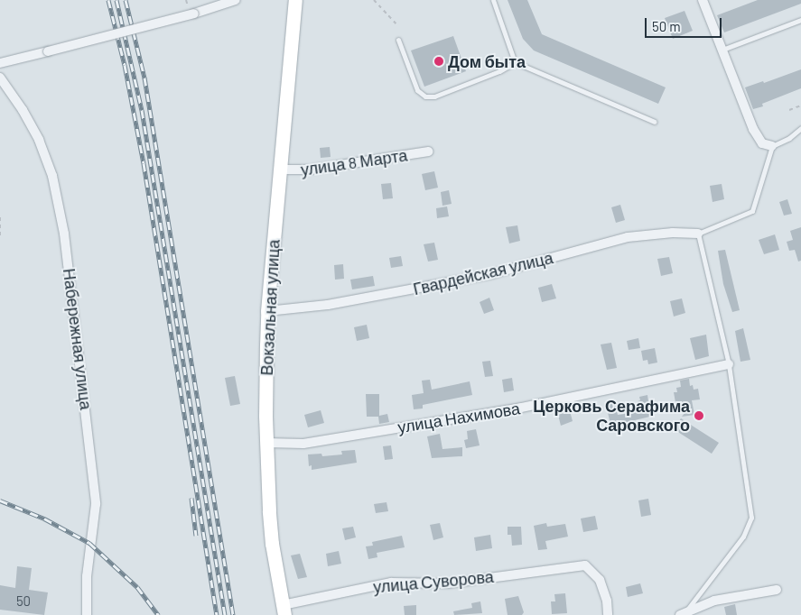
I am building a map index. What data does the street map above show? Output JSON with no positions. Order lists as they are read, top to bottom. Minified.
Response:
{"streets":{"main road":["Вокзальная улица"],"street":["улица 8 Марта","Гвардейская улица","Набережная улица","улица Нахимова","улица Суворова"]},"crossings":[["улица 8 Марта","Вокзальная улица"],["Гвардейская улица","Вокзальная улица"],["Вокзальная улица","улица Нахимова"],["Вокзальная улица","улица Суворова"]],"places":["Дом быта","Церковь Серафима Саровского"],"house_numbers":["50"],"scale_bar":"50 m"}
